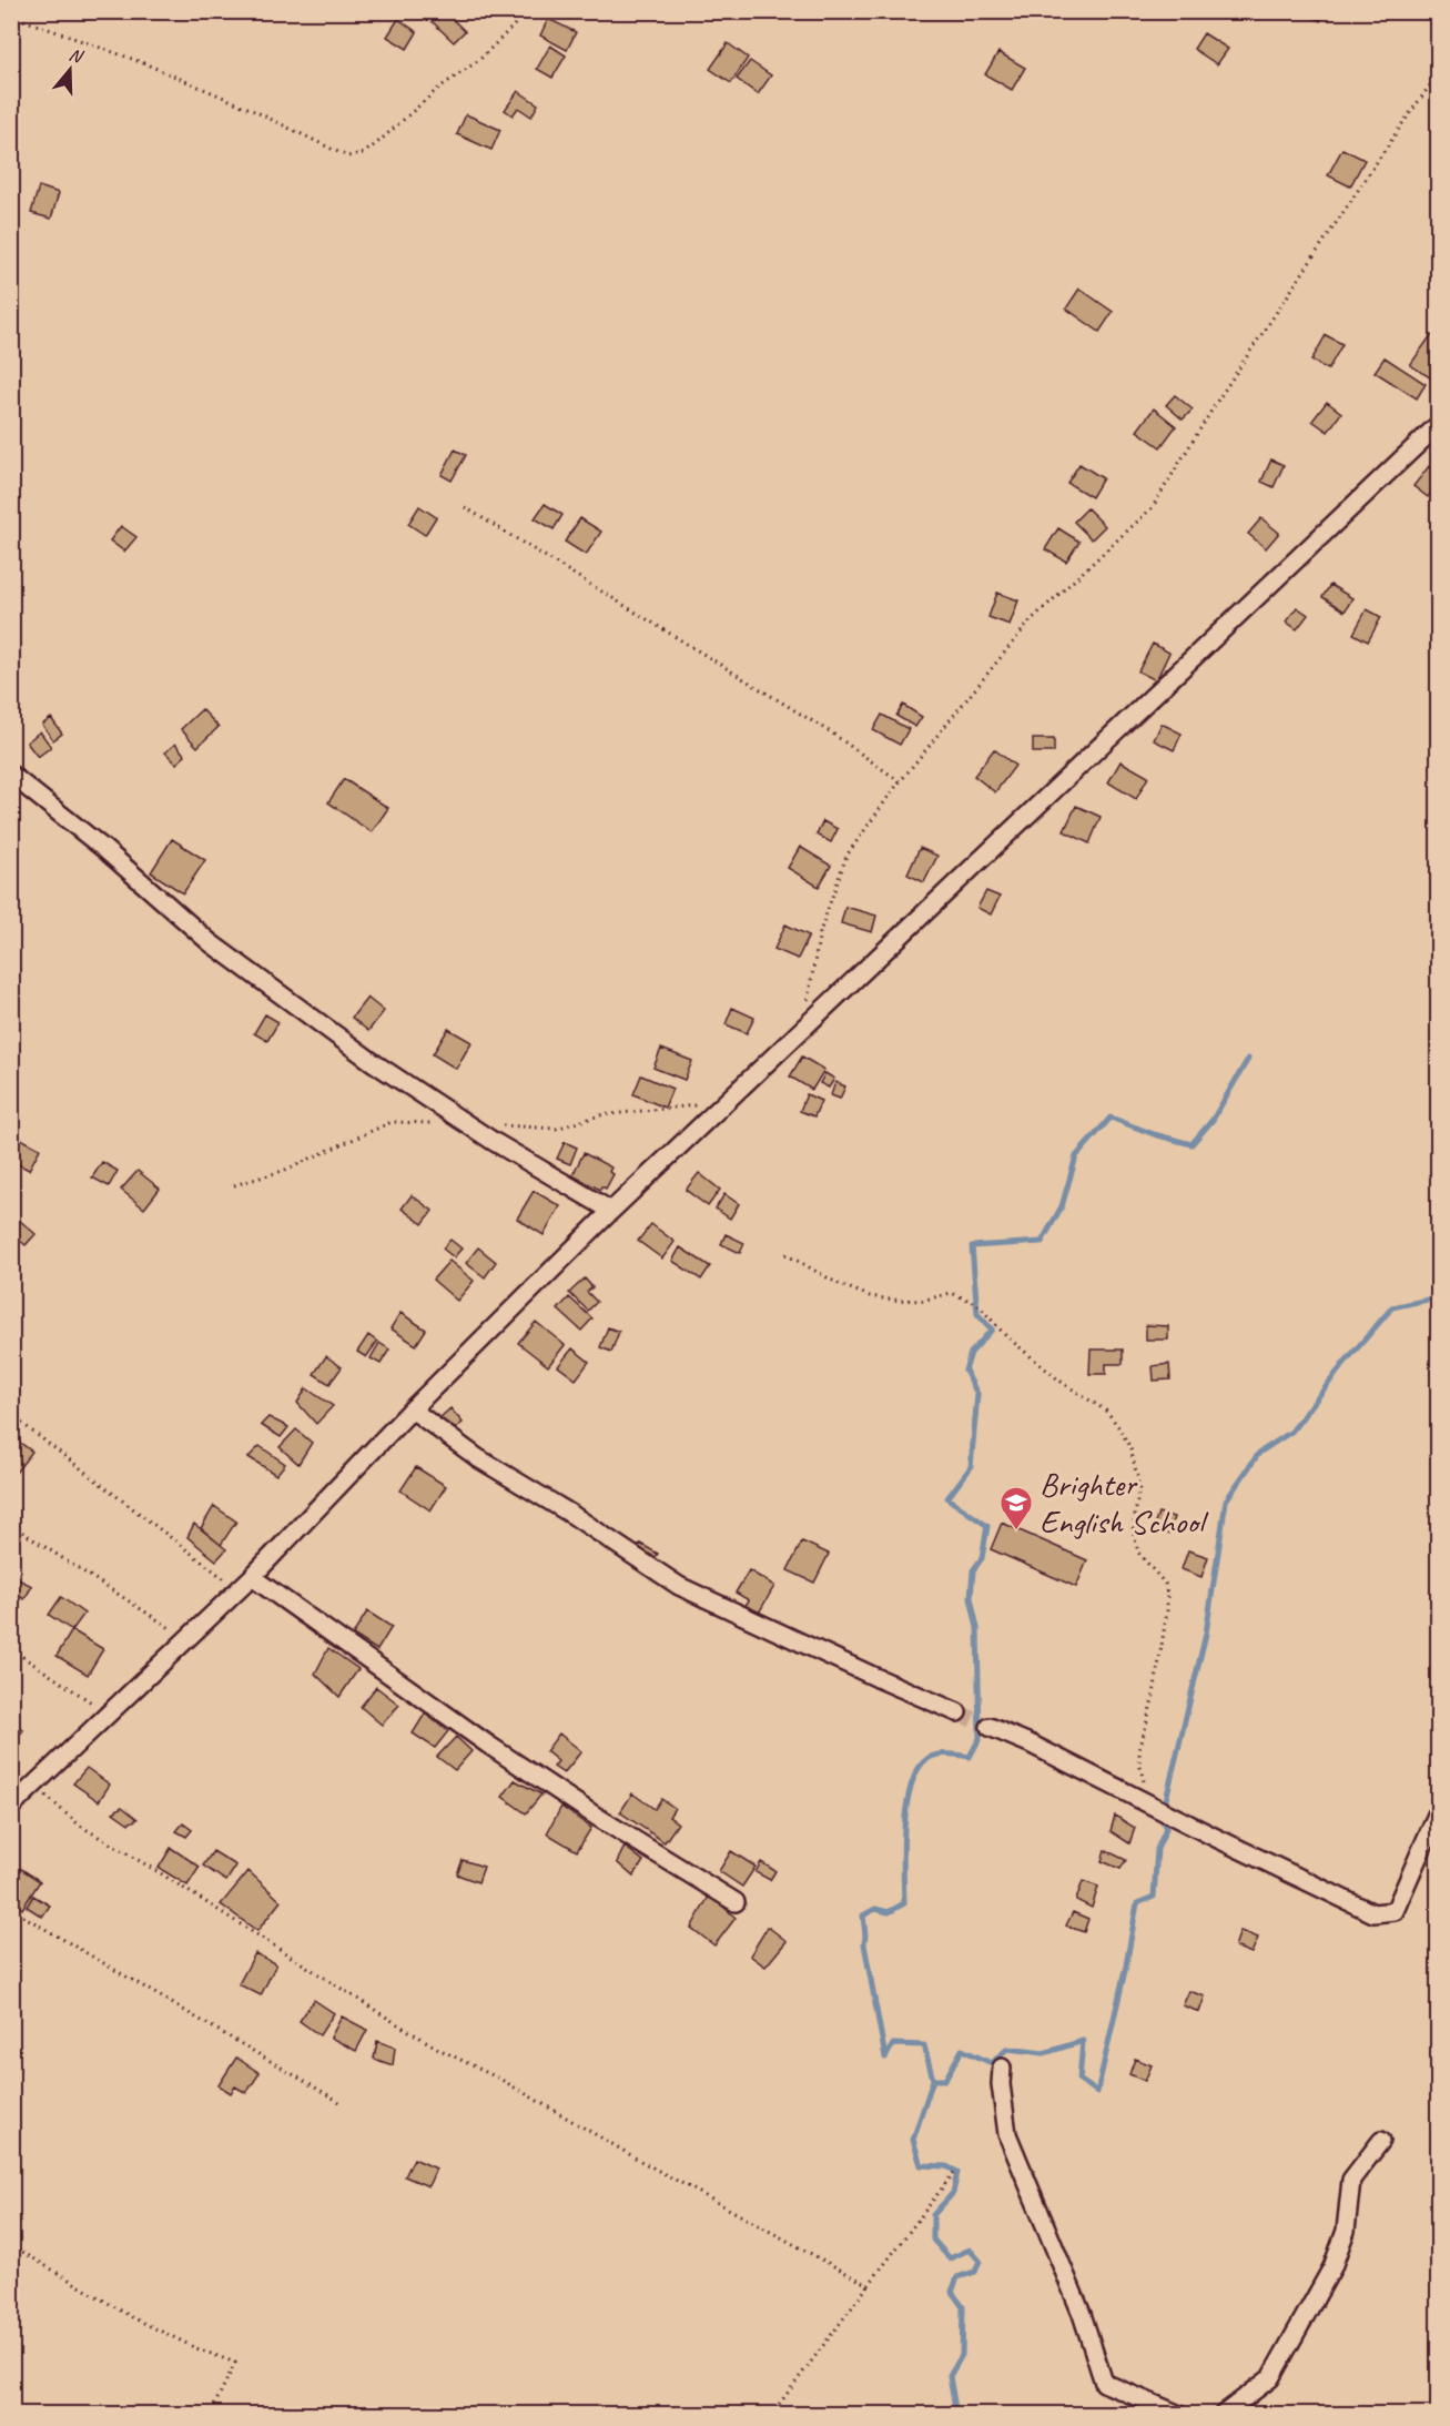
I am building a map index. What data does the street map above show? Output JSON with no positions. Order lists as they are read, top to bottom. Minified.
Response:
{"places":{"school or university":["Brighter English School"]},"north":"top"}
